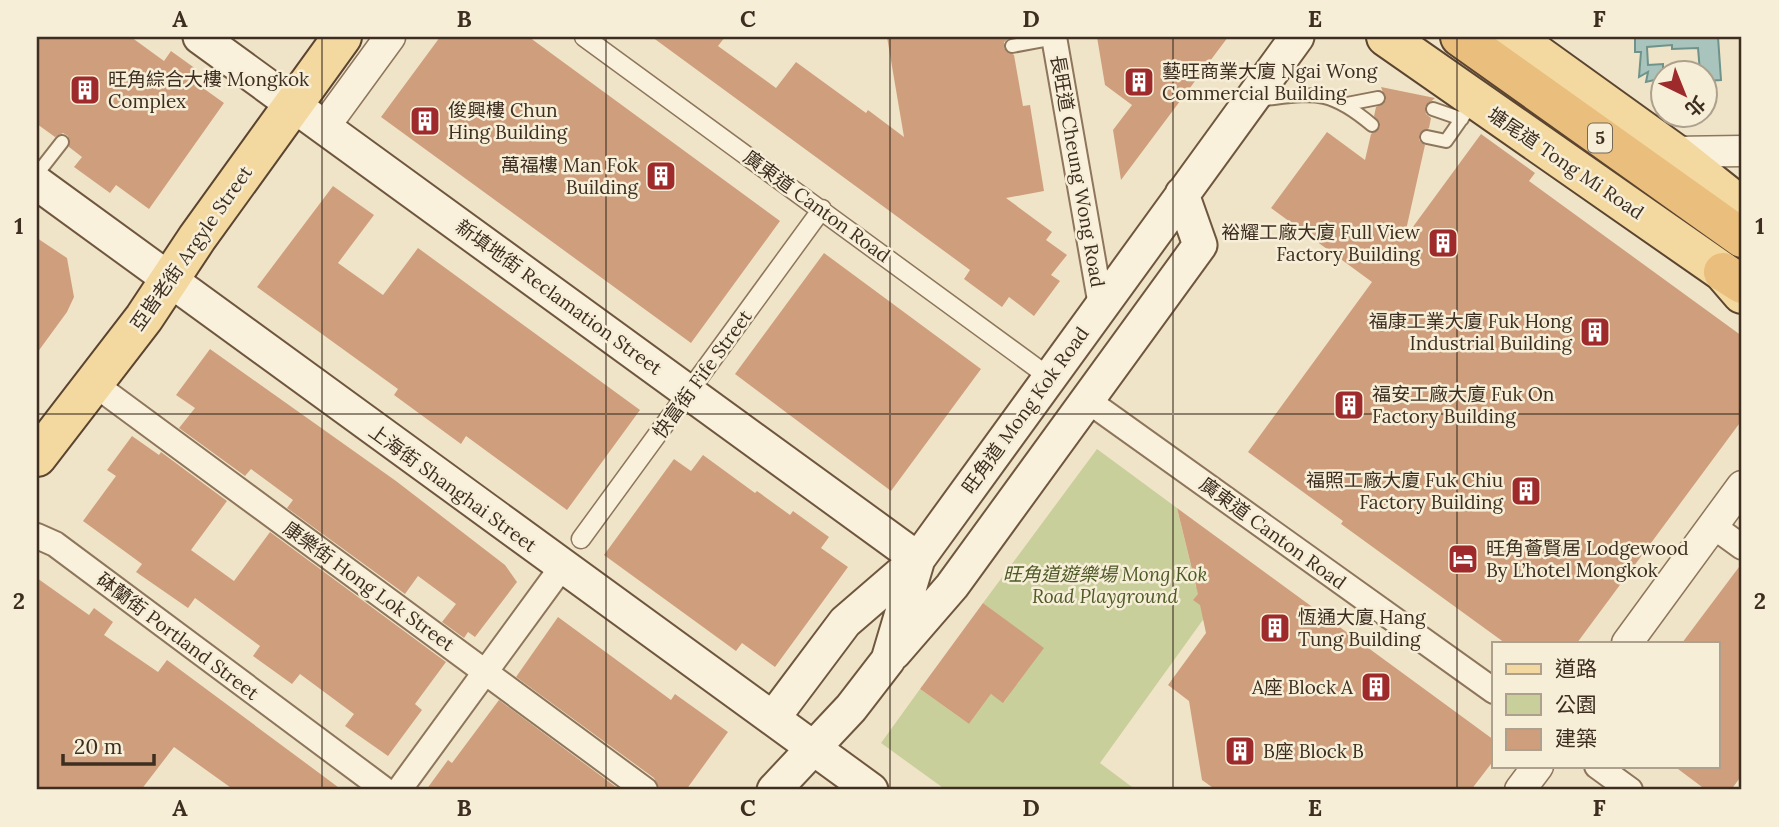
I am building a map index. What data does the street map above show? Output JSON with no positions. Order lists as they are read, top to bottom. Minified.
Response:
{"streets":{"highway":["5"],"main road":["塘尾道 Tong Mi Road","亞皆老街 Argyle Street","新填地街 Reclamation Street","旺角道 Mong Kok Road","上海街 Shanghai Street"],"street":["長旺道 Cheung Wong Road","廣東道 Canton Road","快富街 Fife Street","康樂街 Hong Lok Street","砵蘭街 Portland Street"]},"crossings":[["長旺道 Cheung Wong Road","旺角道 Mong Kok Road"],["廣東道 Canton Road","快富街 Fife Street"],["廣東道 Canton Road","旺角道 Mong Kok Road"],["亞皆老街 Argyle Street","新填地街 Reclamation Street"],["亞皆老街 Argyle Street","上海街 Shanghai Street"],["亞皆老街 Argyle Street","康樂街 Hong Lok Street"],["新填地街 Reclamation Street","快富街 Fife Street"],["新填地街 Reclamation Street","旺角道 Mong Kok Road"],["旺角道 Mong Kok Road","上海街 Shanghai Street"]],"parks":["旺角道遊樂場 Mong Kok Road Playground"],"places":{"building":["藝旺商業大廈 Ngai Wong Commercial Building","旺角綜合大樓 Mongkok Complex","俊興樓 Chun Hing Building","萬福樓 Man Fok Building","裕耀工廠大廈 Full View Factory Building","福康工業大廈 Fuk Hong Industrial Building","福安工廠大廈 Fuk On Factory Building","福照工廠大廈 Fuk Chiu Factory Building","恆通大廈 Hang Tung Building","A座 Block A","B座 Block B"],"hotel":["旺角薈賢居 Lodgewood By L’hotel Mongkok"]},"legend":["道路","公園","建築"],"scale_bar":"20 m","north":"bottom right","grid":{"columns":["A","B","C","D","E","F"],"rows":["1","2"]}}
